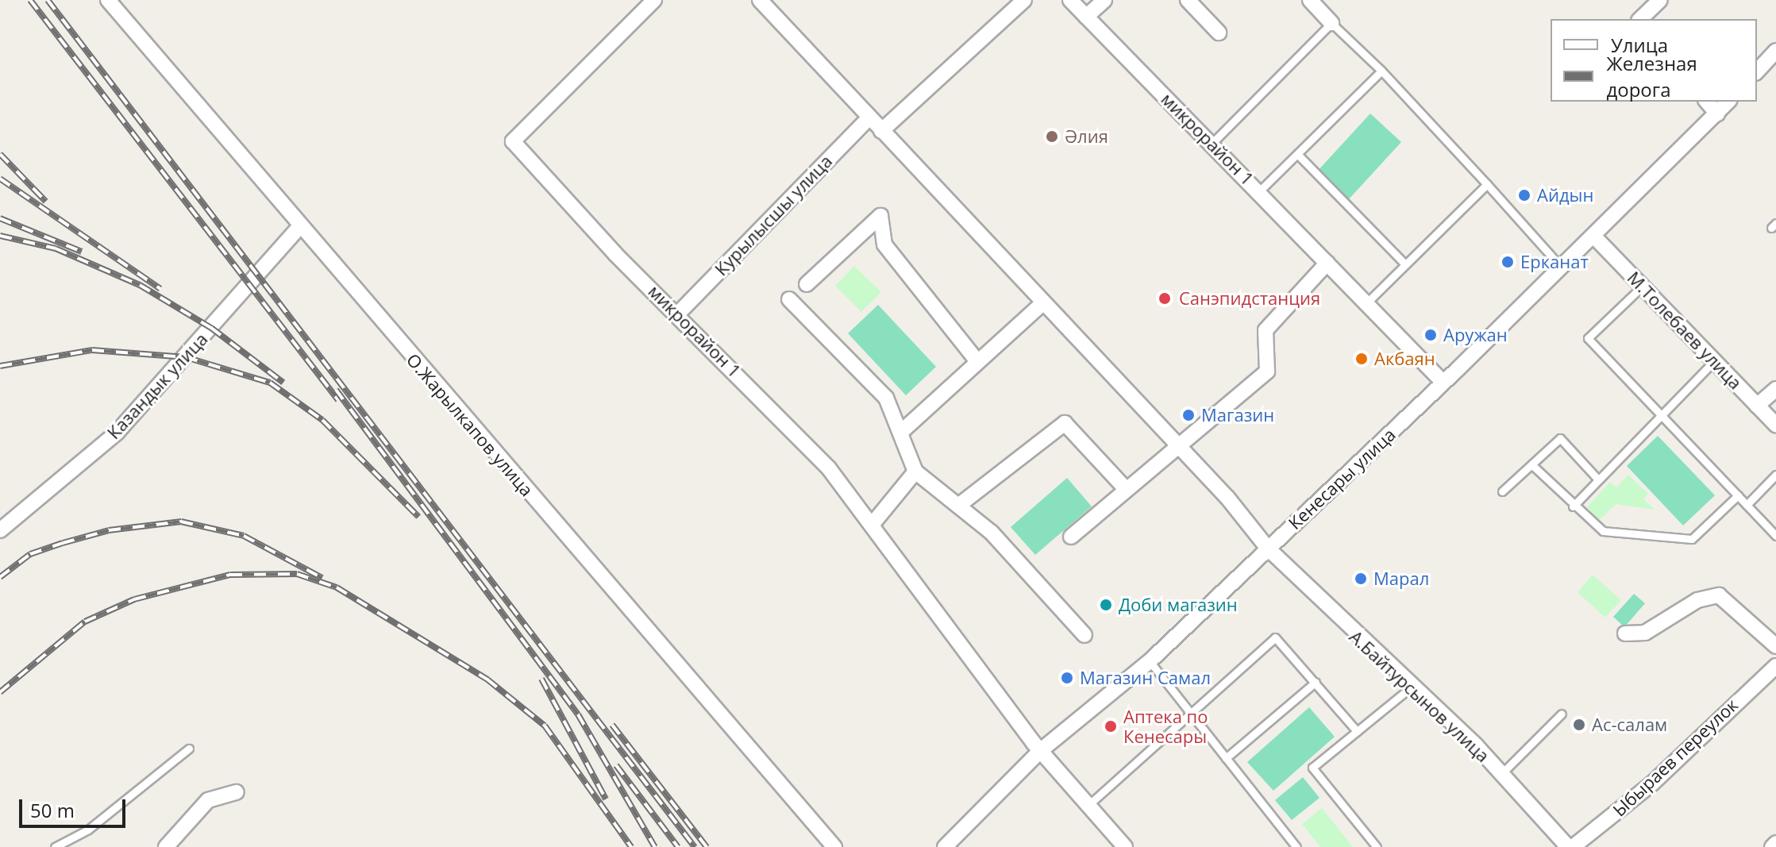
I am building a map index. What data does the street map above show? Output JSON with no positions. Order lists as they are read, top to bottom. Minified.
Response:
{"streets":{"street":["микрорайон 1","Курылысшы улица","М.Толебаев улица","Казандык улица","О.Жарылкапов улица","Кенесары улица","А.Байтурсынов улица","Ыбыраев переулок"]},"crossings":[["микрорайон 1","Курылысшы улица"],["микрорайон 1","Кенесары улица"],["М.Толебаев улица","Кенесары улица"],["Казандык улица","О.Жарылкапов улица"],["Кенесары улица","А.Байтурсынов улица"]],"places":["Әлия","Айдын","Ерканат","Санэпидстанция","Аружан","Акбаян","Магазин","Марал","Доби магазин","Магазин Самал","Ас-салам","Аптека по Кенесары"],"legend":["Улица","Железная дорога"],"scale_bar":"50 m"}
